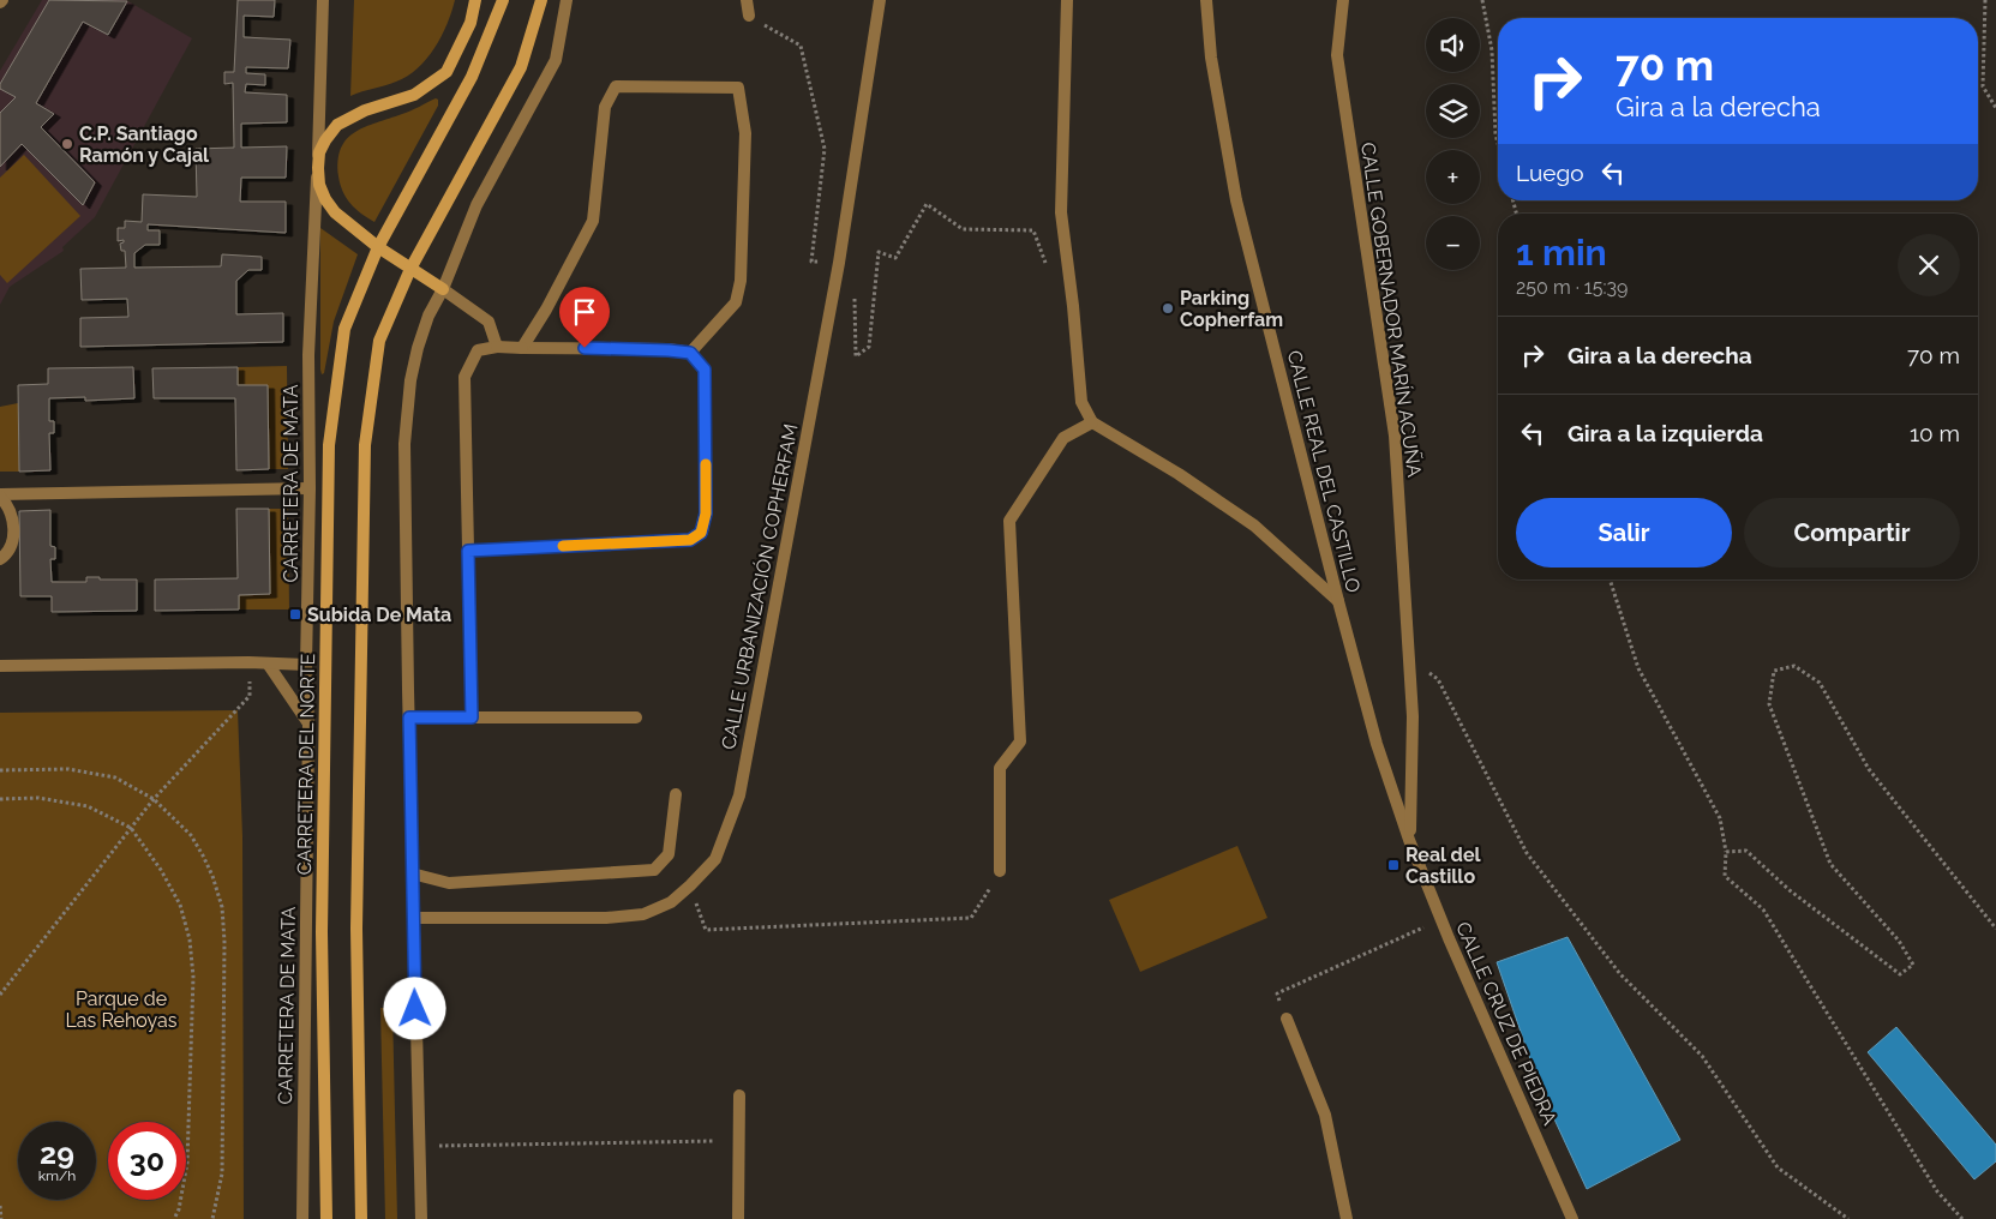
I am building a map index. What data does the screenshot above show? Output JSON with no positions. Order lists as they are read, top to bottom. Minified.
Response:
{"streets":{"street":["CALLE GOBERNADOR MARÍN ACUÑA","CALLE REAL DEL CASTILLO","CARRETERA DE MATA","CALLE URBANIZACIÓN COPHERFAM","CARRETERA DEL NORTE","CALLE CRUZ DE PIEDRA"]},"crossings":[["CALLE GOBERNADOR MARÍN ACUÑA","CALLE REAL DEL CASTILLO"],["CALLE GOBERNADOR MARÍN ACUÑA","CALLE CRUZ DE PIEDRA"],["CALLE REAL DEL CASTILLO","CALLE CRUZ DE PIEDRA"]],"parks":["Parque de Las Rehoyas"],"places":{"other":["C.P. Santiago Ramón y Cajal","Parking Copherfam"],"transit":["Subida De Mata","Real del Castillo"]},"page":{"map_buttons":["+","−"],"turn":["70 m","Gira a la derecha"],"then":"Luego","heading":["1 min","250 m · 15:39"],"list":[{"name":"Gira a la derecha","value":"70 m"},{"name":"Gira a la izquierda","value":"10 m"}],"buttons":["Salir","Compartir"],"speed":"29 km/h","limit":"30"}}
